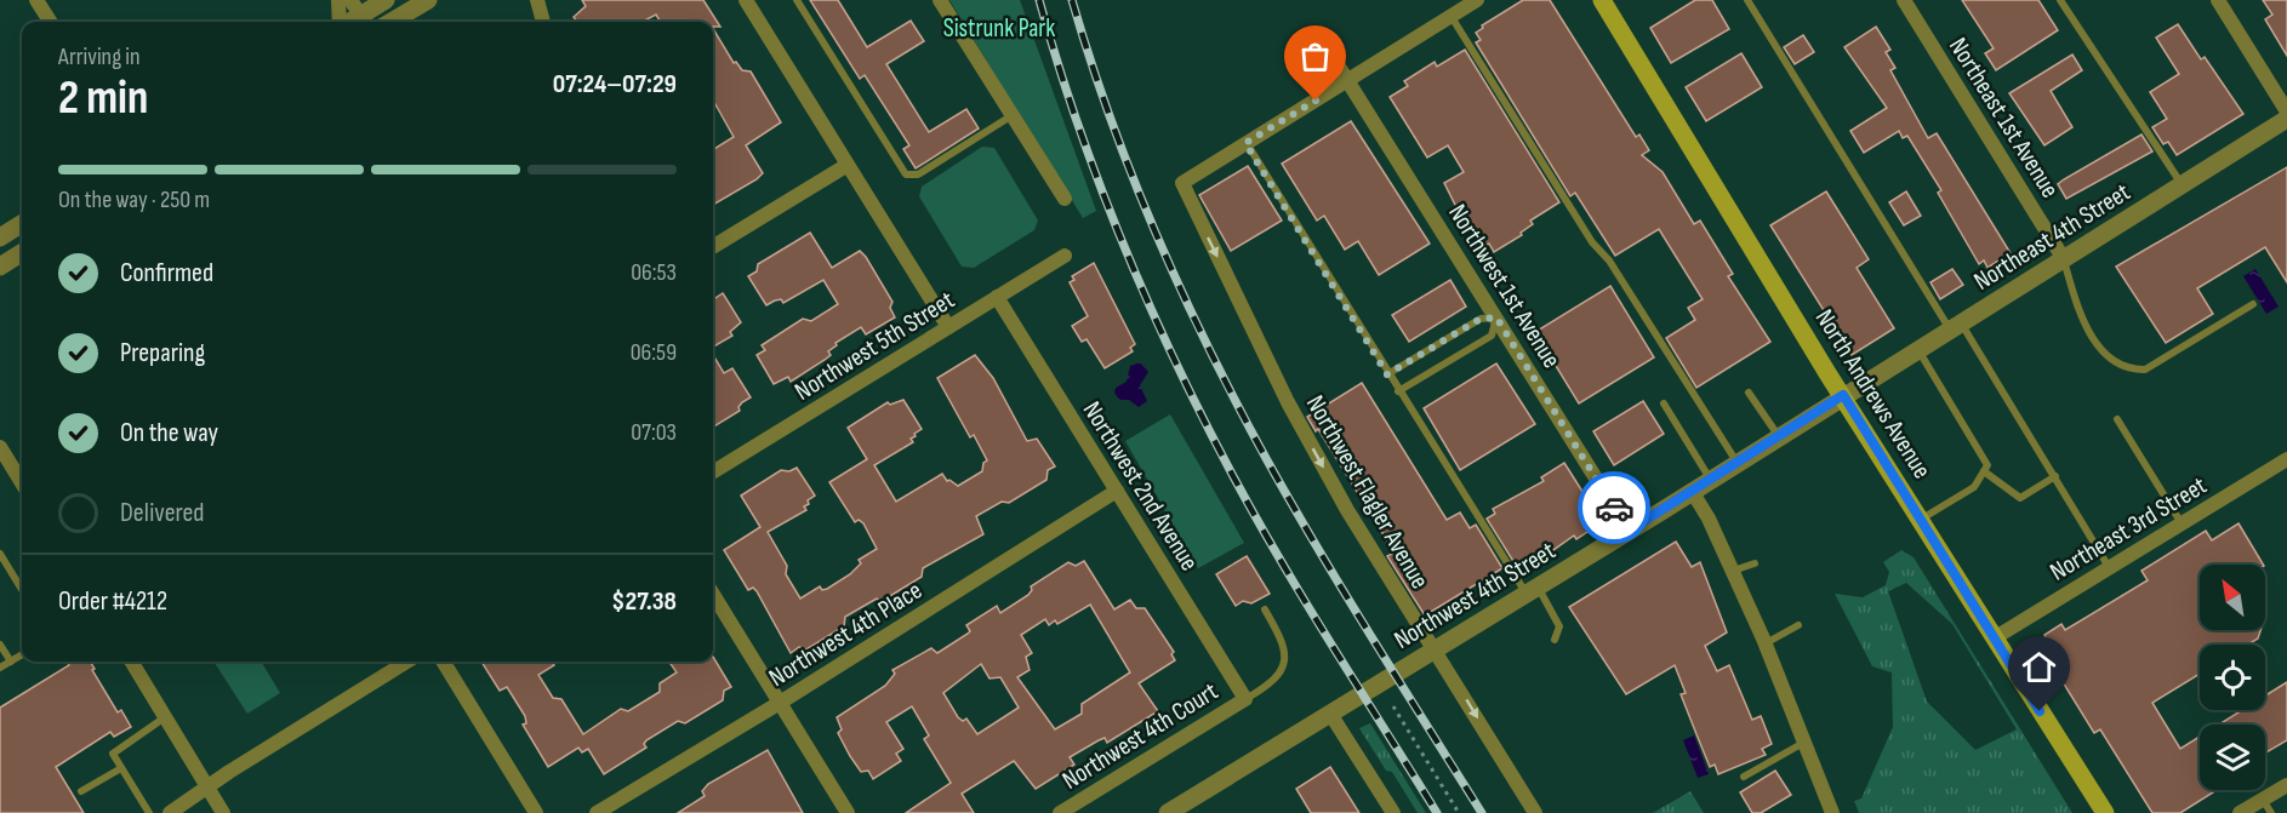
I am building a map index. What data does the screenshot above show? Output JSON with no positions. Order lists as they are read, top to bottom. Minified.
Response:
{"streets":{"main road":["North Andrews Avenue"],"street":["Northeast 1st Avenue","Northeast 4th Street","Northwest 1st Avenue","Northwest 5th Street","Northwest 2nd Avenue","Northwest Flagler Avenue","Northeast 3rd Street","Northwest 4th Street","Northwest 4th Place","Northwest 4th Court"]},"crossings":[["Northeast 1st Avenue","Northeast 4th Street"],["Northeast 4th Street","North Andrews Avenue"],["Northeast 4th Street","Northwest 4th Street"],["Northwest 1st Avenue","Northwest 4th Street"],["Northwest 5th Street","Northwest 2nd Avenue"],["North Andrews Avenue","Northeast 3rd Street"],["North Andrews Avenue","Northwest 4th Street"],["Northwest 2nd Avenue","Northwest 4th Place"],["Northwest 2nd Avenue","Northwest 4th Court"],["Northwest Flagler Avenue","Northwest 4th Street"]],"one_way":["Northwest Flagler Avenue"],"parks":["Sistrunk Park"],"north":"top left","page":{"heading":["2 min","Arriving in","07:24–07:29"],"panel":["Order #4212","$27.38"],"bar":"On the way · 250 m","list":[["Confirmed","06:53"],["Preparing","06:59"],["On the way","07:03"],"Delivered"]}}
